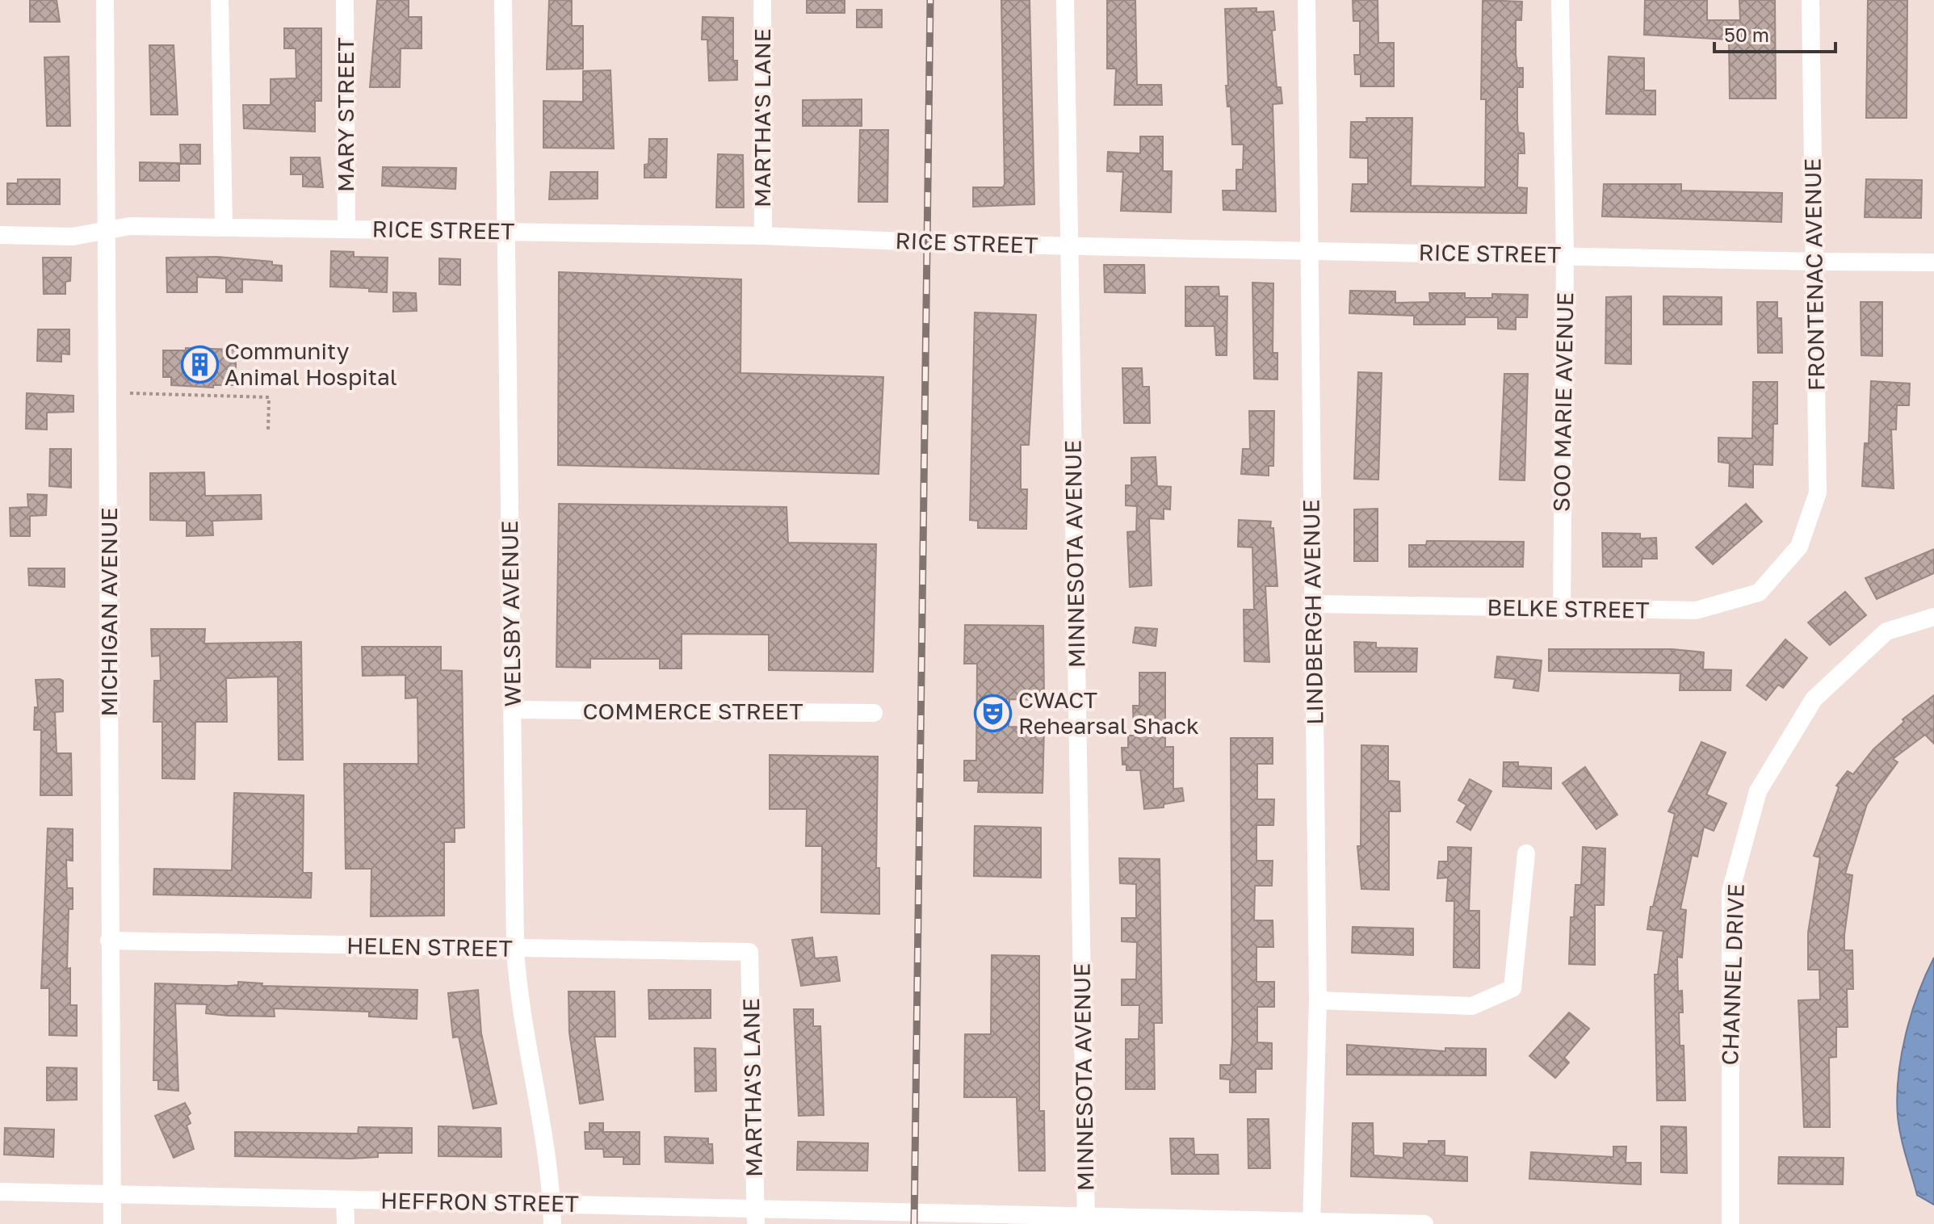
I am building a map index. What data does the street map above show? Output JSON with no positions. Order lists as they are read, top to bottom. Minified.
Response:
{"streets":{"street":["MARY STREET","MARTHA'S LANE","RICE STREET","FRONTENAC AVENUE","SOO MARIE AVENUE","MINNESOTA AVENUE","BELKE STREET","MICHIGAN AVENUE","LINDBERGH AVENUE","WELSBY AVENUE","COMMERCE STREET","HELEN STREET","CHANNEL DRIVE","HEFFRON STREET"]},"crossings":[["MARY STREET","RICE STREET"],["MARTHA'S LANE","RICE STREET"],["MARTHA'S LANE","HELEN STREET"],["MARTHA'S LANE","HEFFRON STREET"],["RICE STREET","FRONTENAC AVENUE"],["RICE STREET","SOO MARIE AVENUE"],["RICE STREET","MINNESOTA AVENUE"],["RICE STREET","MICHIGAN AVENUE"],["RICE STREET","LINDBERGH AVENUE"],["RICE STREET","WELSBY AVENUE"],["FRONTENAC AVENUE","BELKE STREET"],["SOO MARIE AVENUE","BELKE STREET"],["MINNESOTA AVENUE","HEFFRON STREET"],["BELKE STREET","LINDBERGH AVENUE"],["MICHIGAN AVENUE","HELEN STREET"],["MICHIGAN AVENUE","HEFFRON STREET"],["LINDBERGH AVENUE","HEFFRON STREET"],["WELSBY AVENUE","COMMERCE STREET"],["WELSBY AVENUE","HELEN STREET"],["WELSBY AVENUE","HEFFRON STREET"]],"places":{"building":["Community Animal Hospital"],"theatre":["CWACT Rehearsal Shack"]},"scale_bar":"50 m"}
